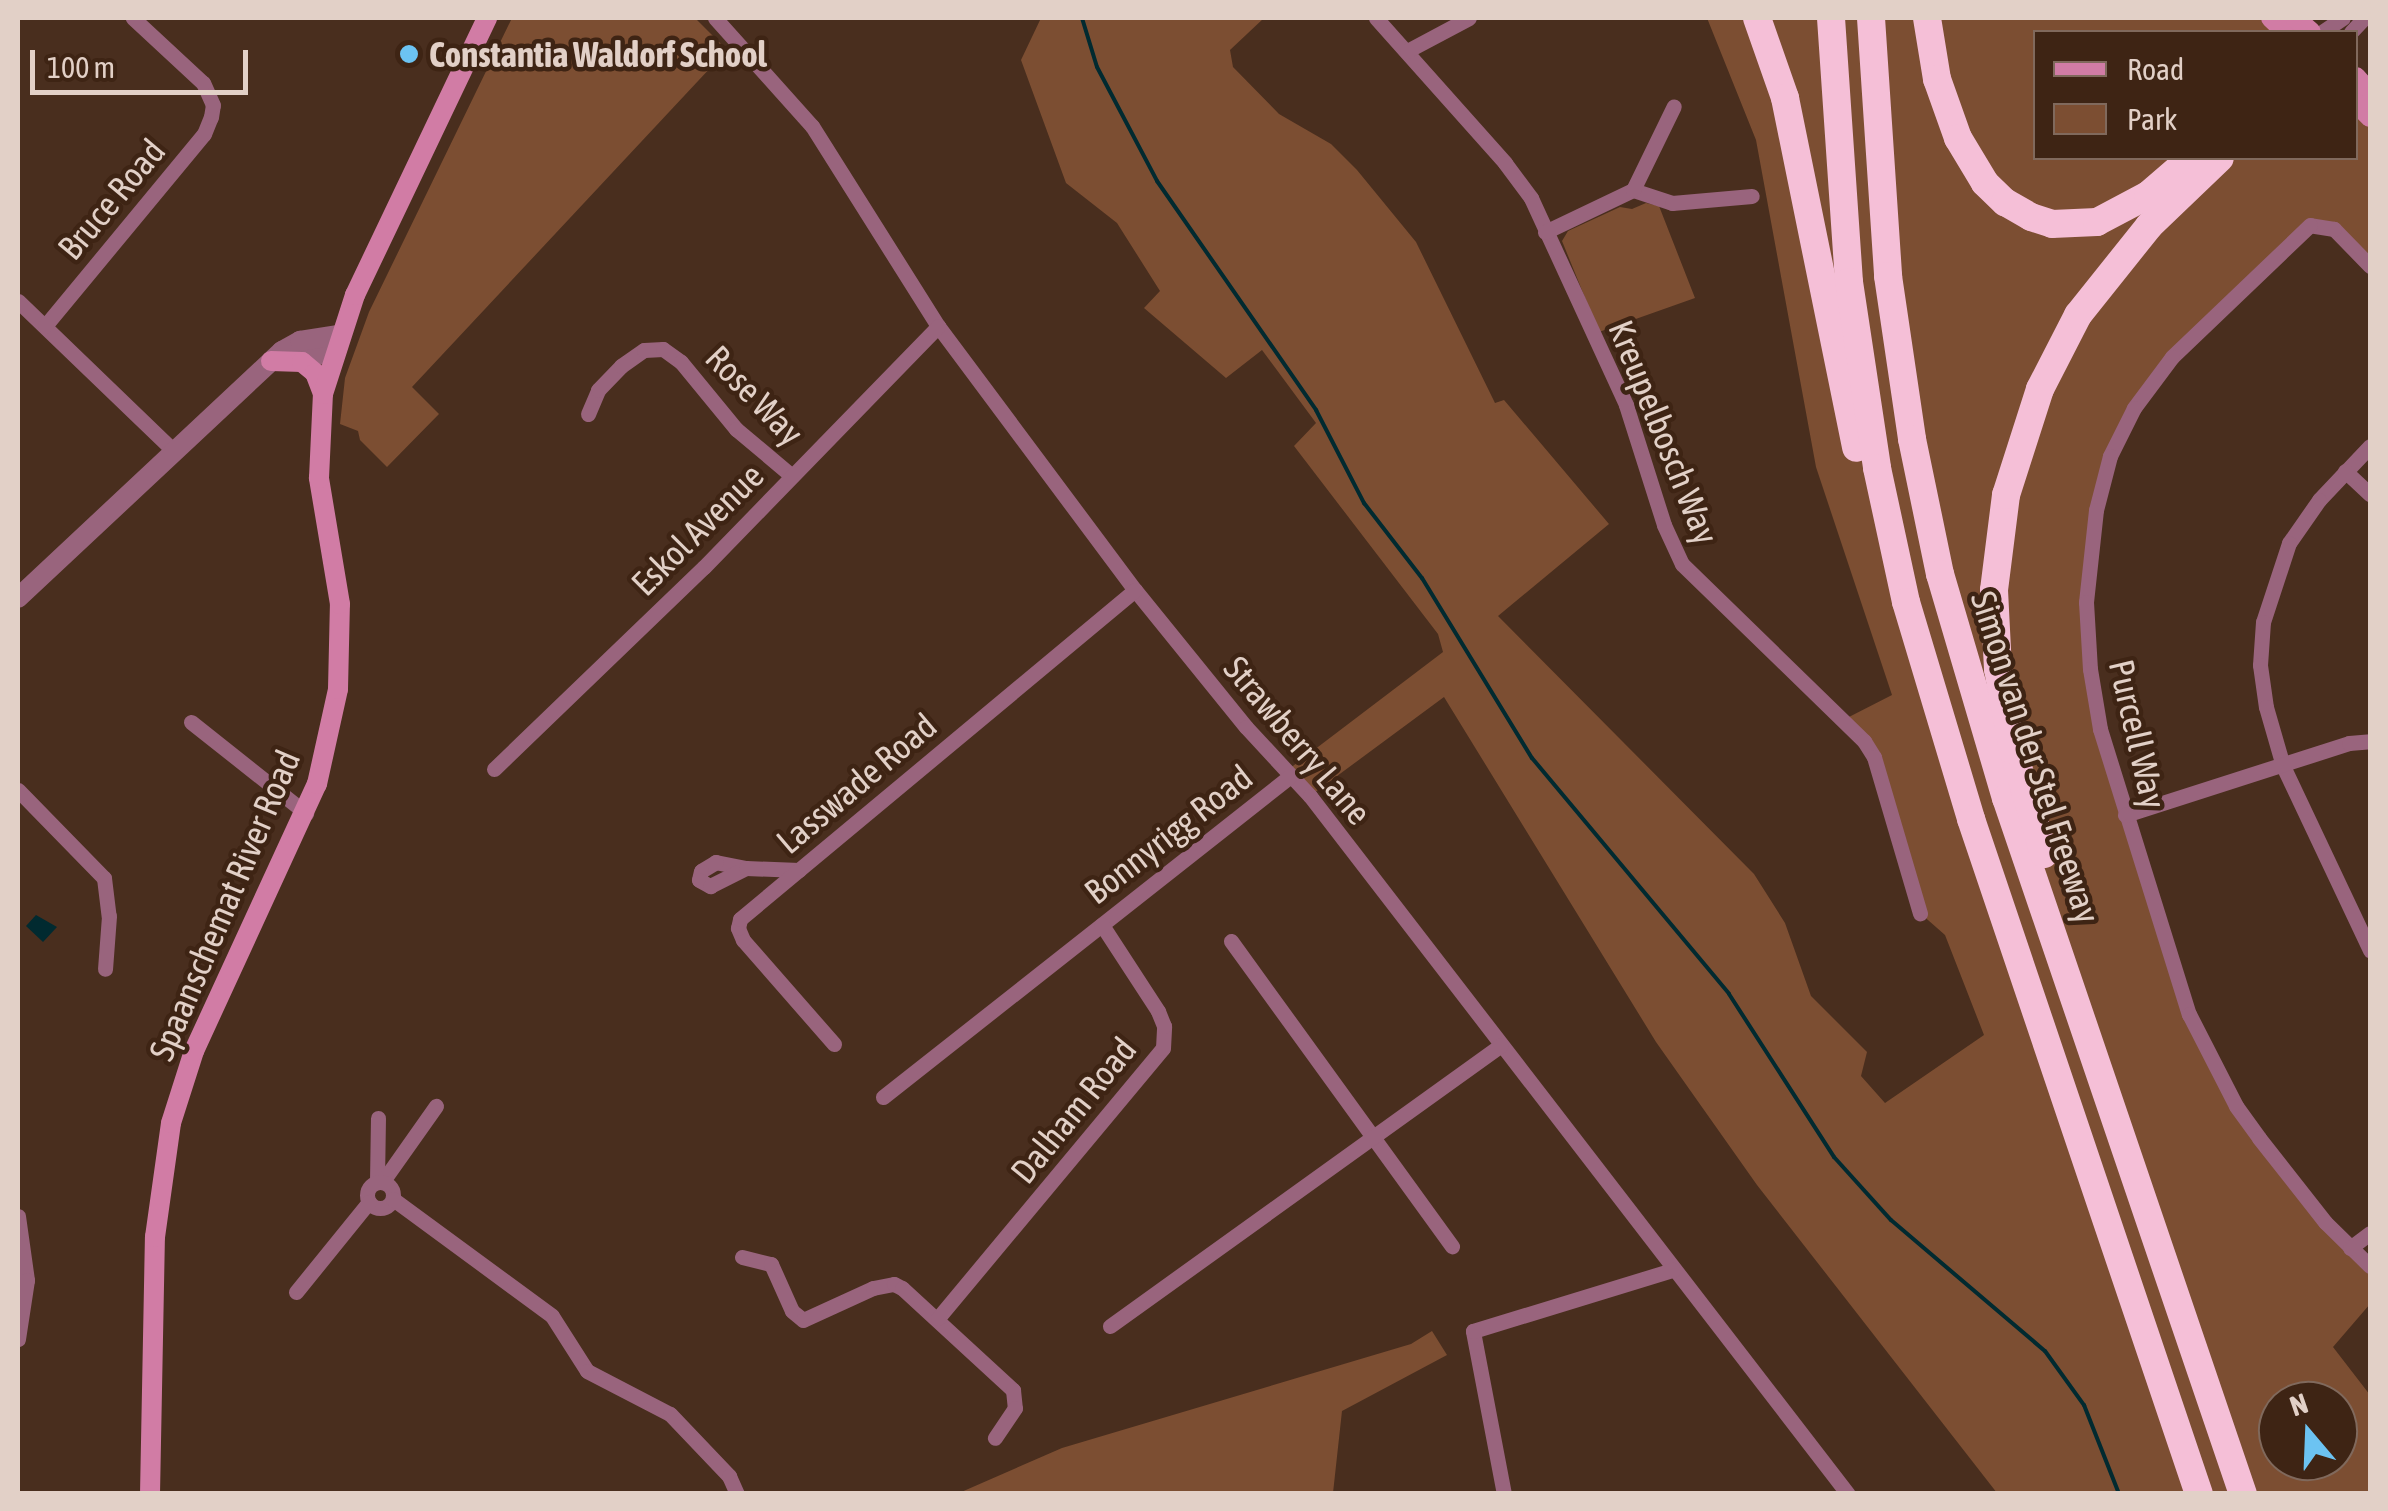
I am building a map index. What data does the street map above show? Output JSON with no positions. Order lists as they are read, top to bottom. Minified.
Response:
{"streets":{"highway":["Simon van der Stel Freeway"],"main road":["Spaanschemat River Road"],"street":["Bruce Road","Rose Way","Kreupelbosch Way","Eskol Avenue","Purcell Way","Strawberry Lane","Lasswade Road","Bonnyrigg Road","Dalham Road"]},"crossings":[["Rose Way","Eskol Avenue"],["Eskol Avenue","Strawberry Lane"],["Strawberry Lane","Lasswade Road"],["Strawberry Lane","Bonnyrigg Road"],["Bonnyrigg Road","Dalham Road"]],"places":["Constantia Waldorf School"],"legend":["Road","Park"],"scale_bar":"100 m","north":"top"}
